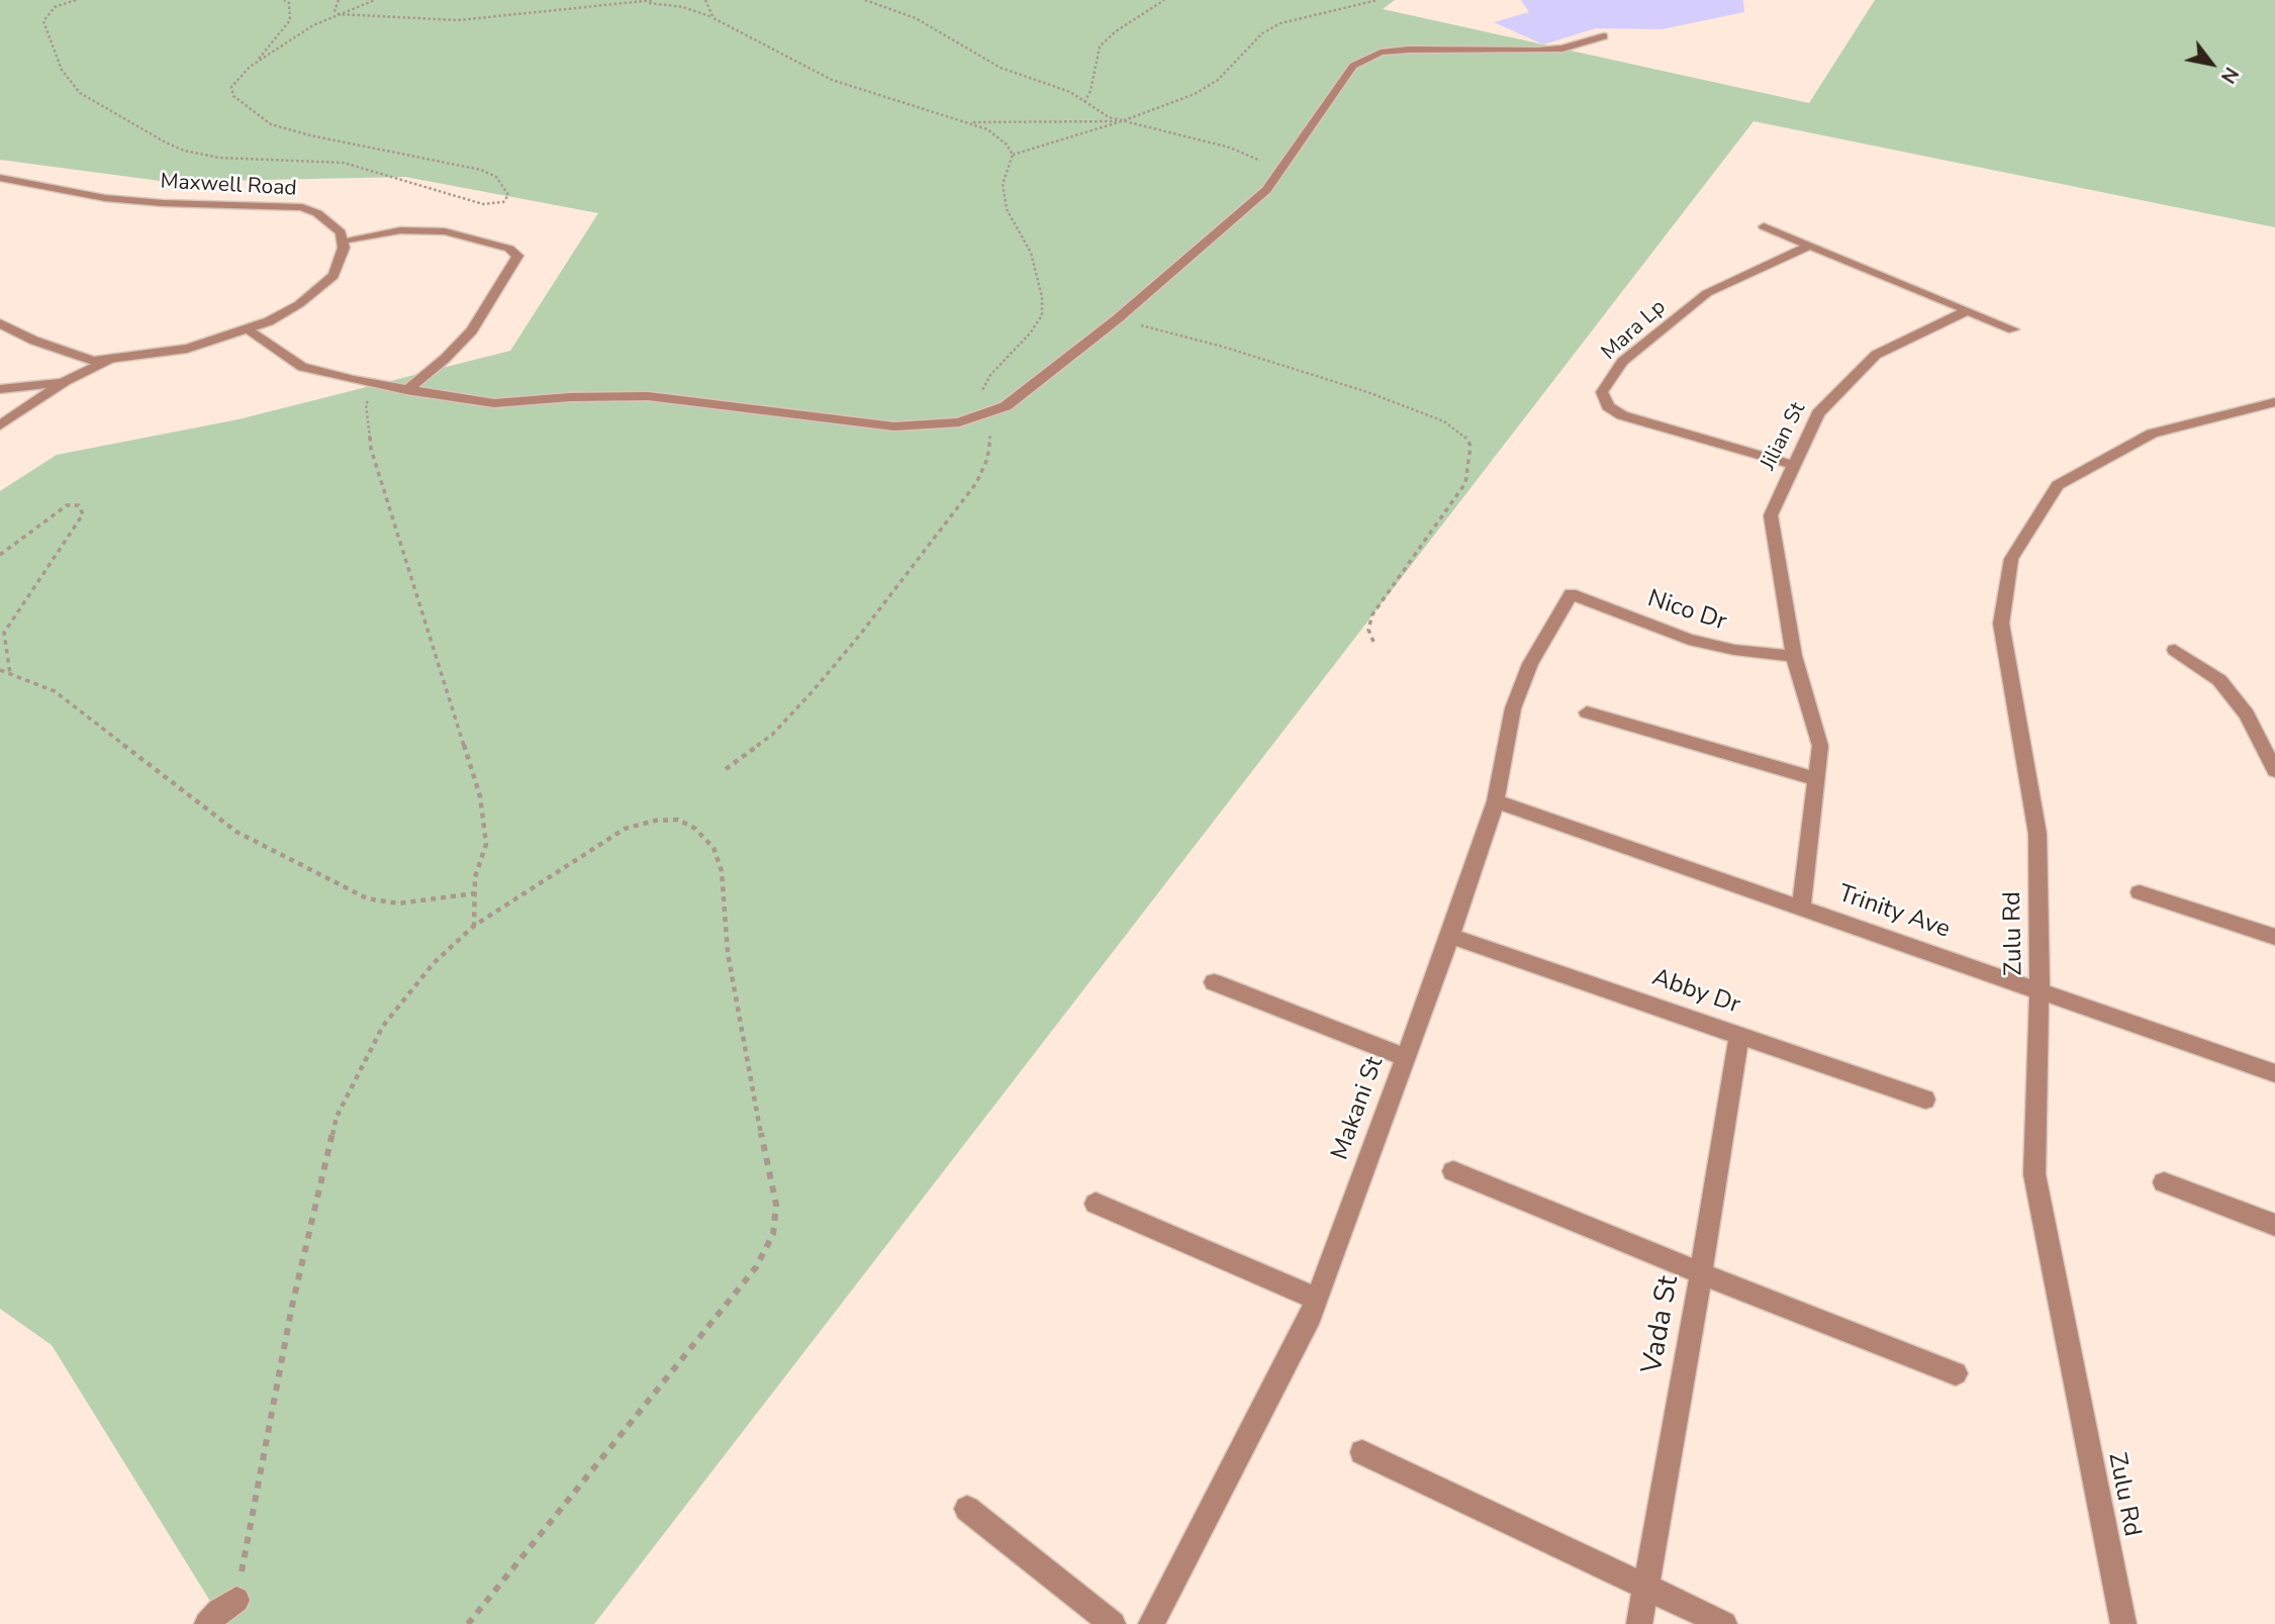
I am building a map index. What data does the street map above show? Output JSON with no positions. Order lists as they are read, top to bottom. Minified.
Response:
{"streets":{"street":["Maxwell Road","Mara Lp","Jilian St","Nico Dr","Trinity Ave","Zulu Rd","Abby Dr","Makani St","Vada St"]},"crossings":[["Mara Lp","Jilian St"],["Jilian St","Nico Dr"],["Jilian St","Trinity Ave"],["Nico Dr","Makani St"],["Trinity Ave","Zulu Rd"],["Trinity Ave","Makani St"],["Abby Dr","Makani St"],["Abby Dr","Vada St"]],"north":"bottom right"}
